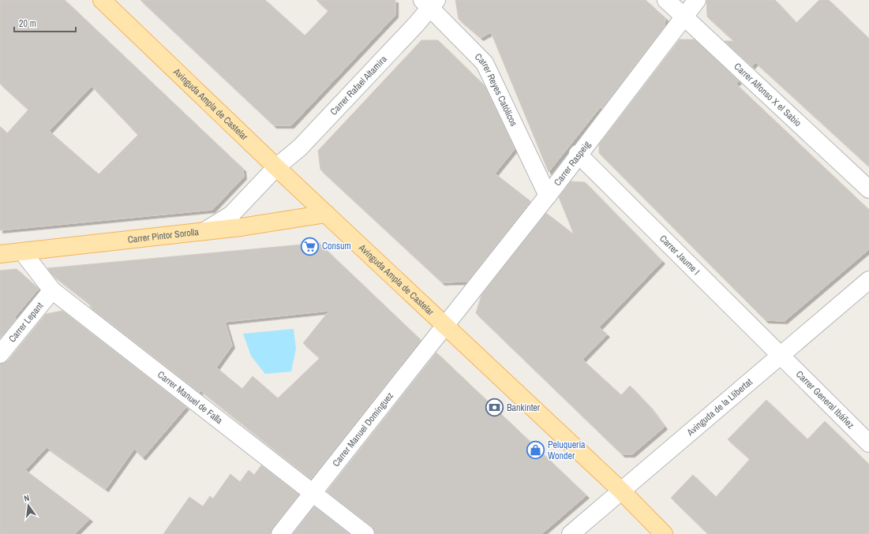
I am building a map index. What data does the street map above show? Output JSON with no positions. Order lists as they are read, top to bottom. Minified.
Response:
{"streets":{"main road":["Avinguda Ampla de Castelar","Carrer Pintor Sorolla"],"street":["Carrer Rafael Altamira","Carrer Reyes Católicos","Carrer Alfonso X el Sabio","Carrer Raspeig","Carrer Jaume I","Carrer Lepant","Carrer Manuel de Falla","Carrer General Ibáñez","Avinguda de la Llibertat","Carrer Manuel Domínguez"]},"crossings":[["Carrer Rafael Altamira","Carrer Reyes Católicos"],["Carrer Rafael Altamira","Avinguda Ampla de Castelar"],["Carrer Rafael Altamira","Carrer Pintor Sorolla"],["Carrer Reyes Católicos","Carrer Raspeig"],["Carrer Alfonso X el Sabio","Carrer Raspeig"],["Avinguda Ampla de Castelar","Carrer Raspeig"],["Avinguda Ampla de Castelar","Carrer Pintor Sorolla"],["Avinguda Ampla de Castelar","Avinguda de la Llibertat"],["Avinguda Ampla de Castelar","Carrer Manuel Domínguez"],["Carrer Raspeig","Carrer Jaume I"],["Carrer Raspeig","Carrer Manuel Domínguez"],["Carrer Pintor Sorolla","Carrer Manuel de Falla"],["Carrer Jaume I","Carrer General Ibáñez"],["Carrer Jaume I","Avinguda de la Llibertat"],["Carrer Lepant","Carrer Manuel de Falla"],["Carrer Manuel de Falla","Carrer Manuel Domínguez"],["Carrer General Ibáñez","Avinguda de la Llibertat"]],"places":{"supermarket":["Consum"],"bank":["Bankinter"],"shop":["Peluqueria Wonder"]},"scale_bar":"20 m","north":"top"}
